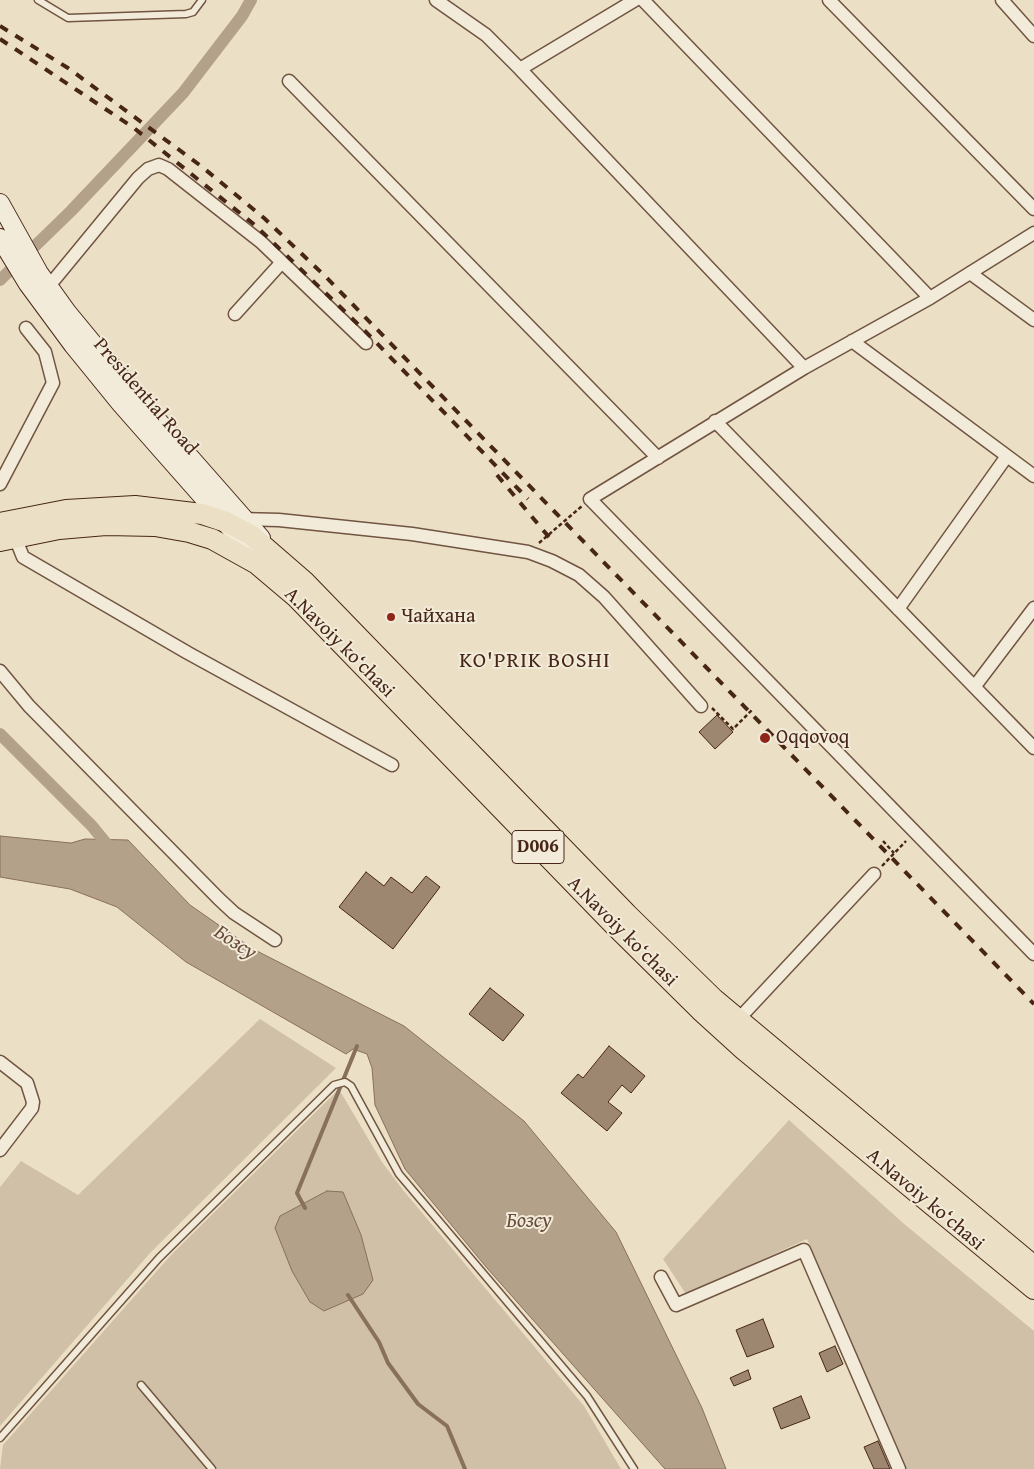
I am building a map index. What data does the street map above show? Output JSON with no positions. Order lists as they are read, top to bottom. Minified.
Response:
{"streets":{"main road":["A.Navoiy ko‘chasi","D006"],"street":["Presidential Road"]},"crossings":[["Presidential Road","D006"],["A.Navoiy ko‘chasi","D006"]],"districts":["KO'PRIK BOSHI"],"water":["Бозсу"],"places":["Чайхана","Oqqovoq"]}
